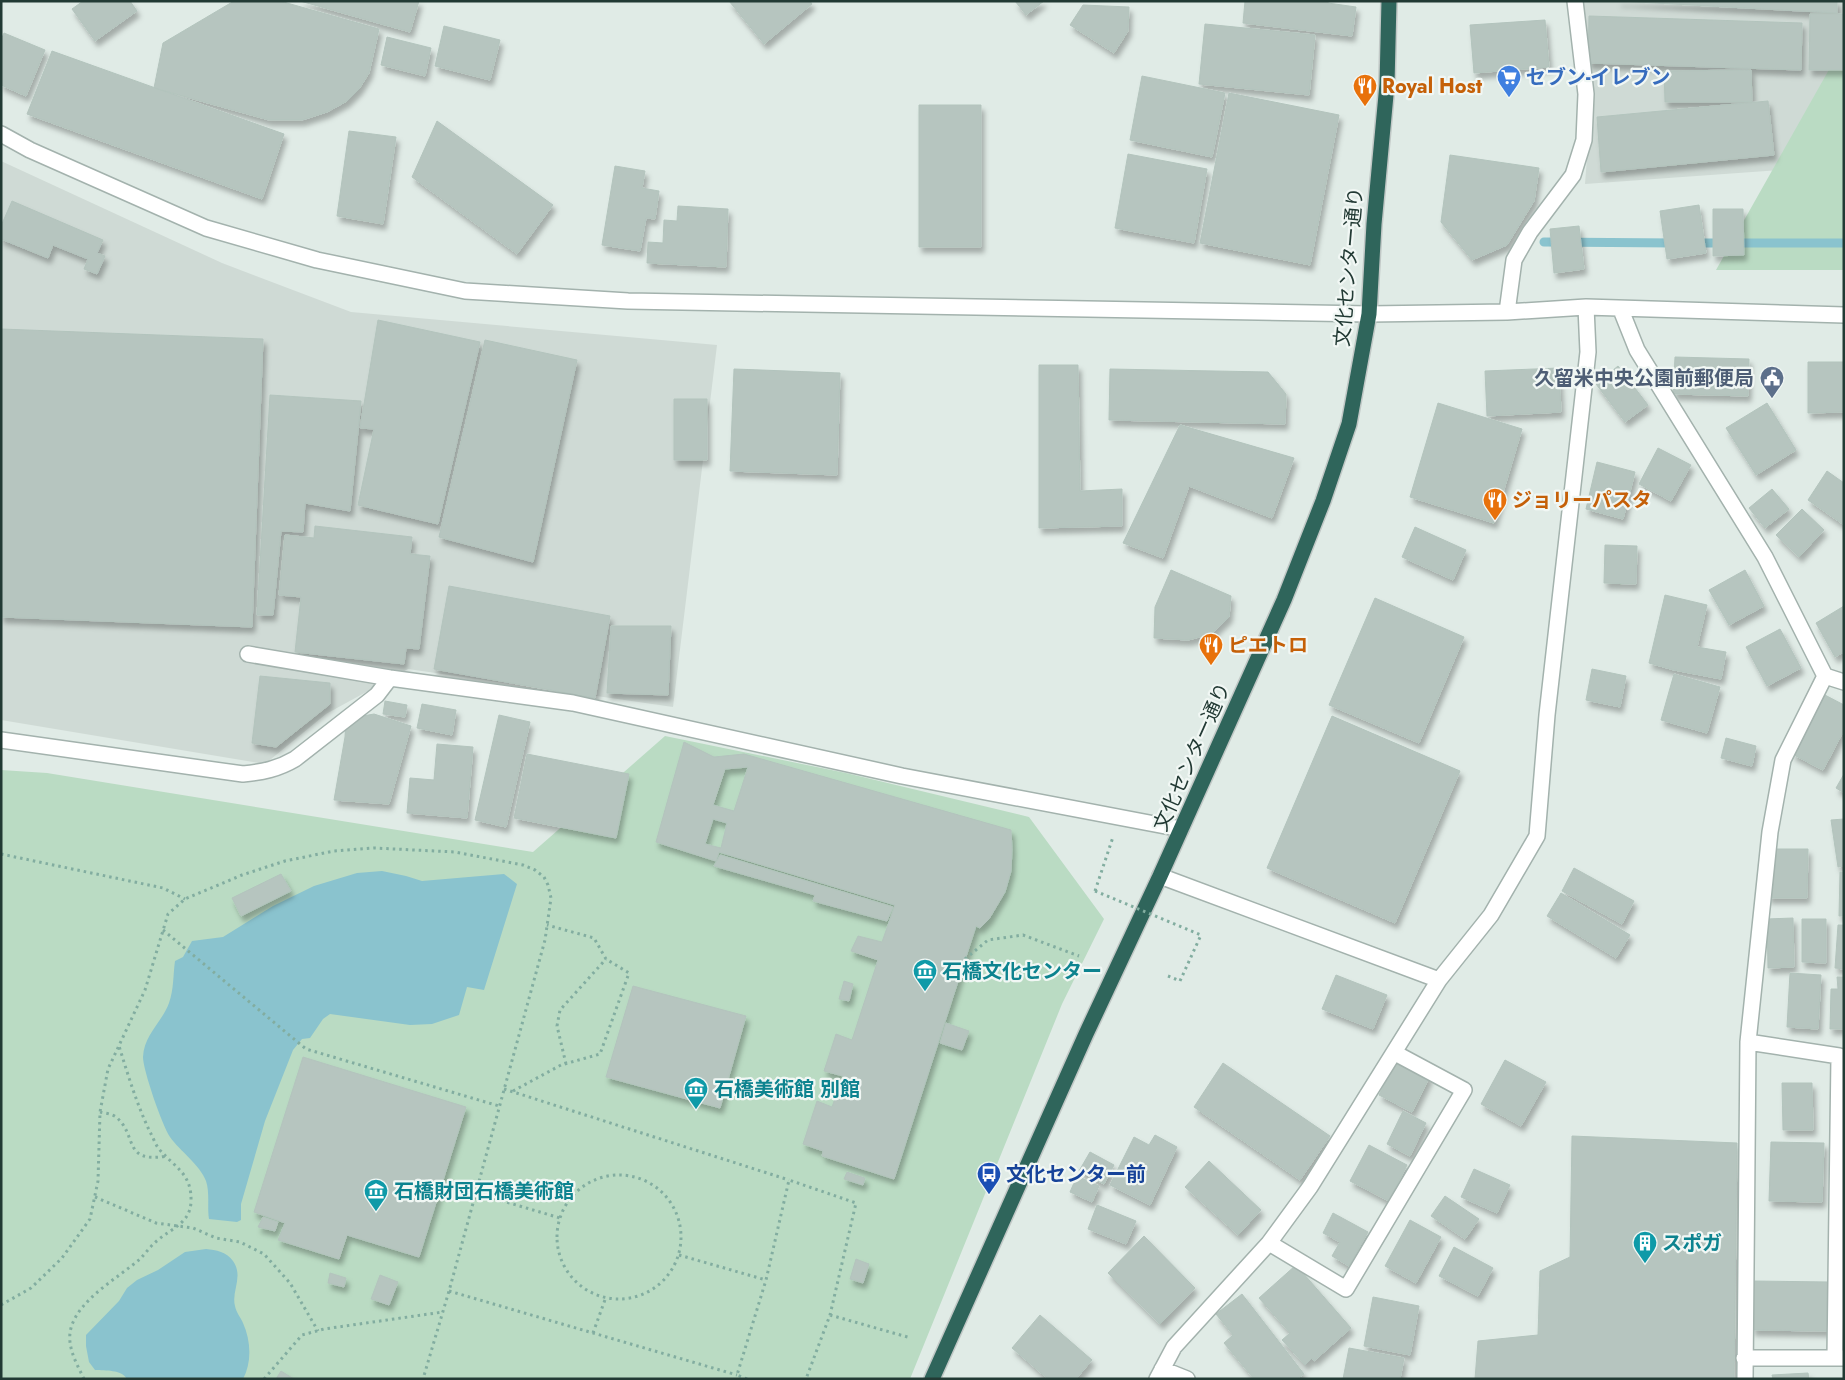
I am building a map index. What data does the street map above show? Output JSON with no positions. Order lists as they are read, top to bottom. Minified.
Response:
{"streets":{"highway":["文化センター通り"]},"places":{"supermarket":["セブン-イレブン"],"restaurant":["Royal Host","ジョリーパスタ","ピエトロ"],"public building":["久留米中央公園前郵便局"],"museum":["石橋文化センター","石橋美術館 別館","石橋財団石橋美術館"],"bus stop":["文化センター前"],"building":["スポガ"]}}
